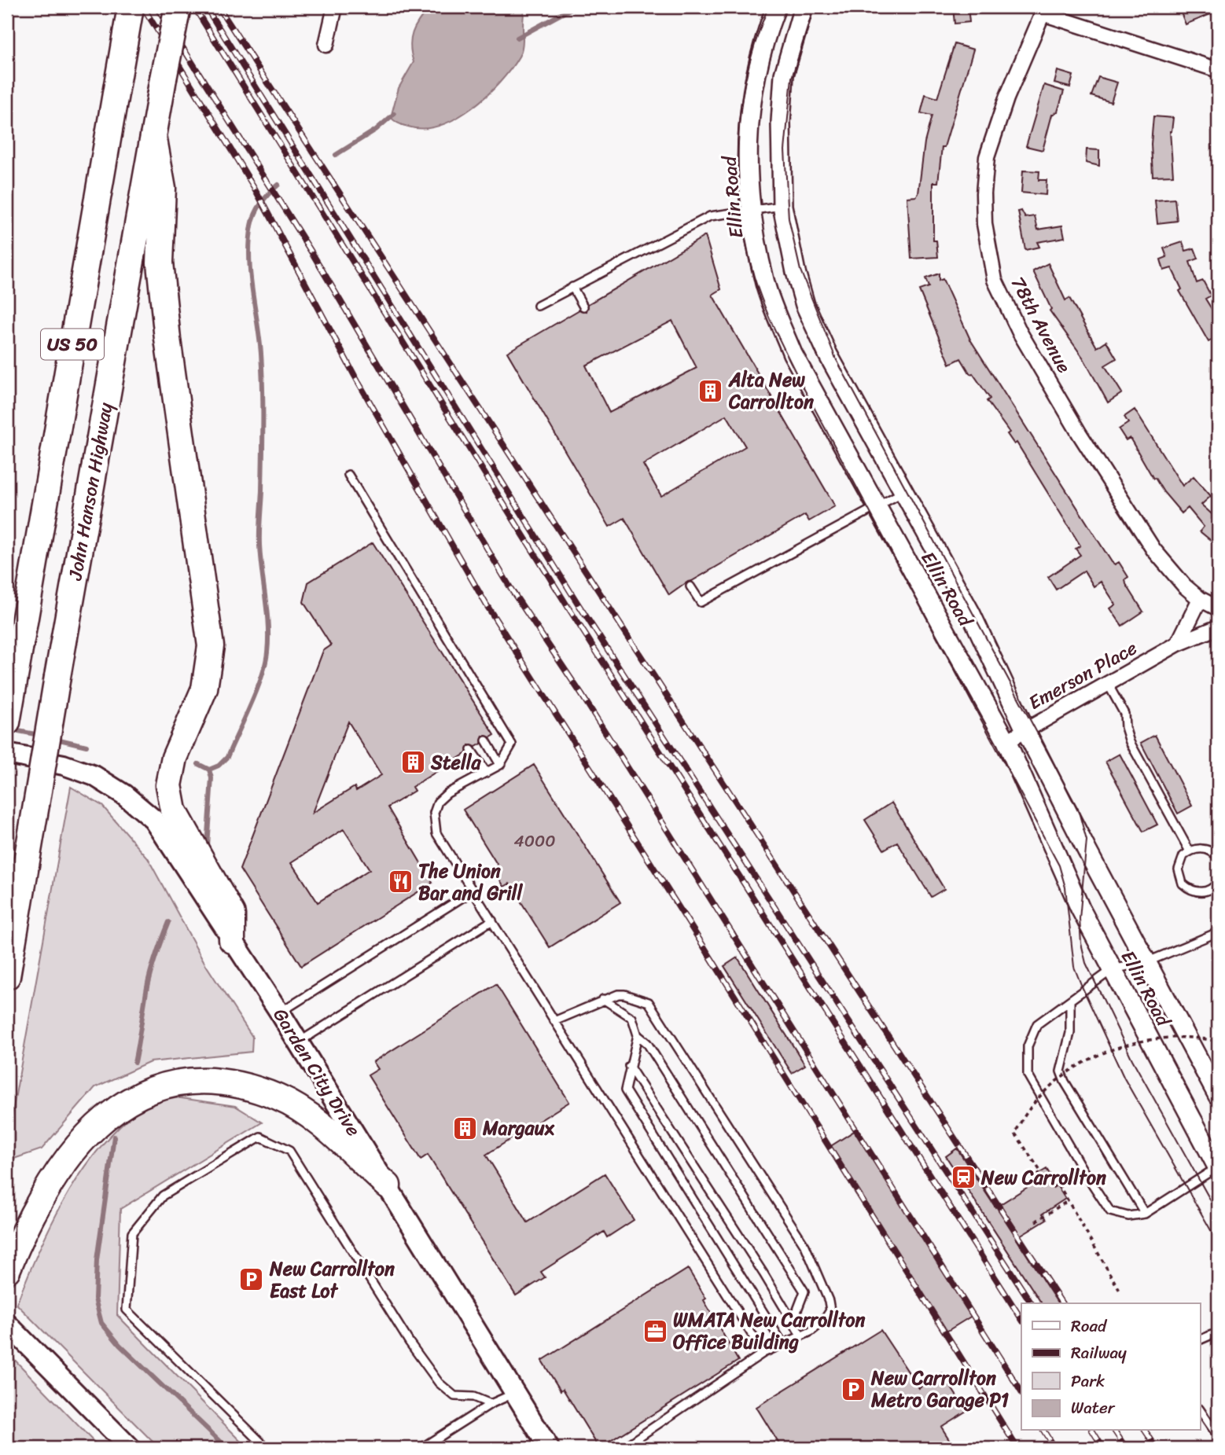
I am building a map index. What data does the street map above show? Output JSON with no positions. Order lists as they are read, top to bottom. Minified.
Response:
{"streets":{"highway":["US 50","John Hanson Highway"],"main road":["Garden City Drive"],"street":["Ellin Road","78th Avenue","Emerson Place"]},"crossings":[["Ellin Road","Emerson Place"]],"places":{"building":["Alta New Carrollton","Stella","Margaux"],"restaurant":["The Union Bar and Grill"],"station":["New Carrollton"],"parking":["New Carrollton East Lot","New Carrollton Metro Garage P1"],"office":["WMATA New Carrollton Office Building"]},"house_numbers":["4000"],"legend":["Road","Railway","Park","Water"]}
